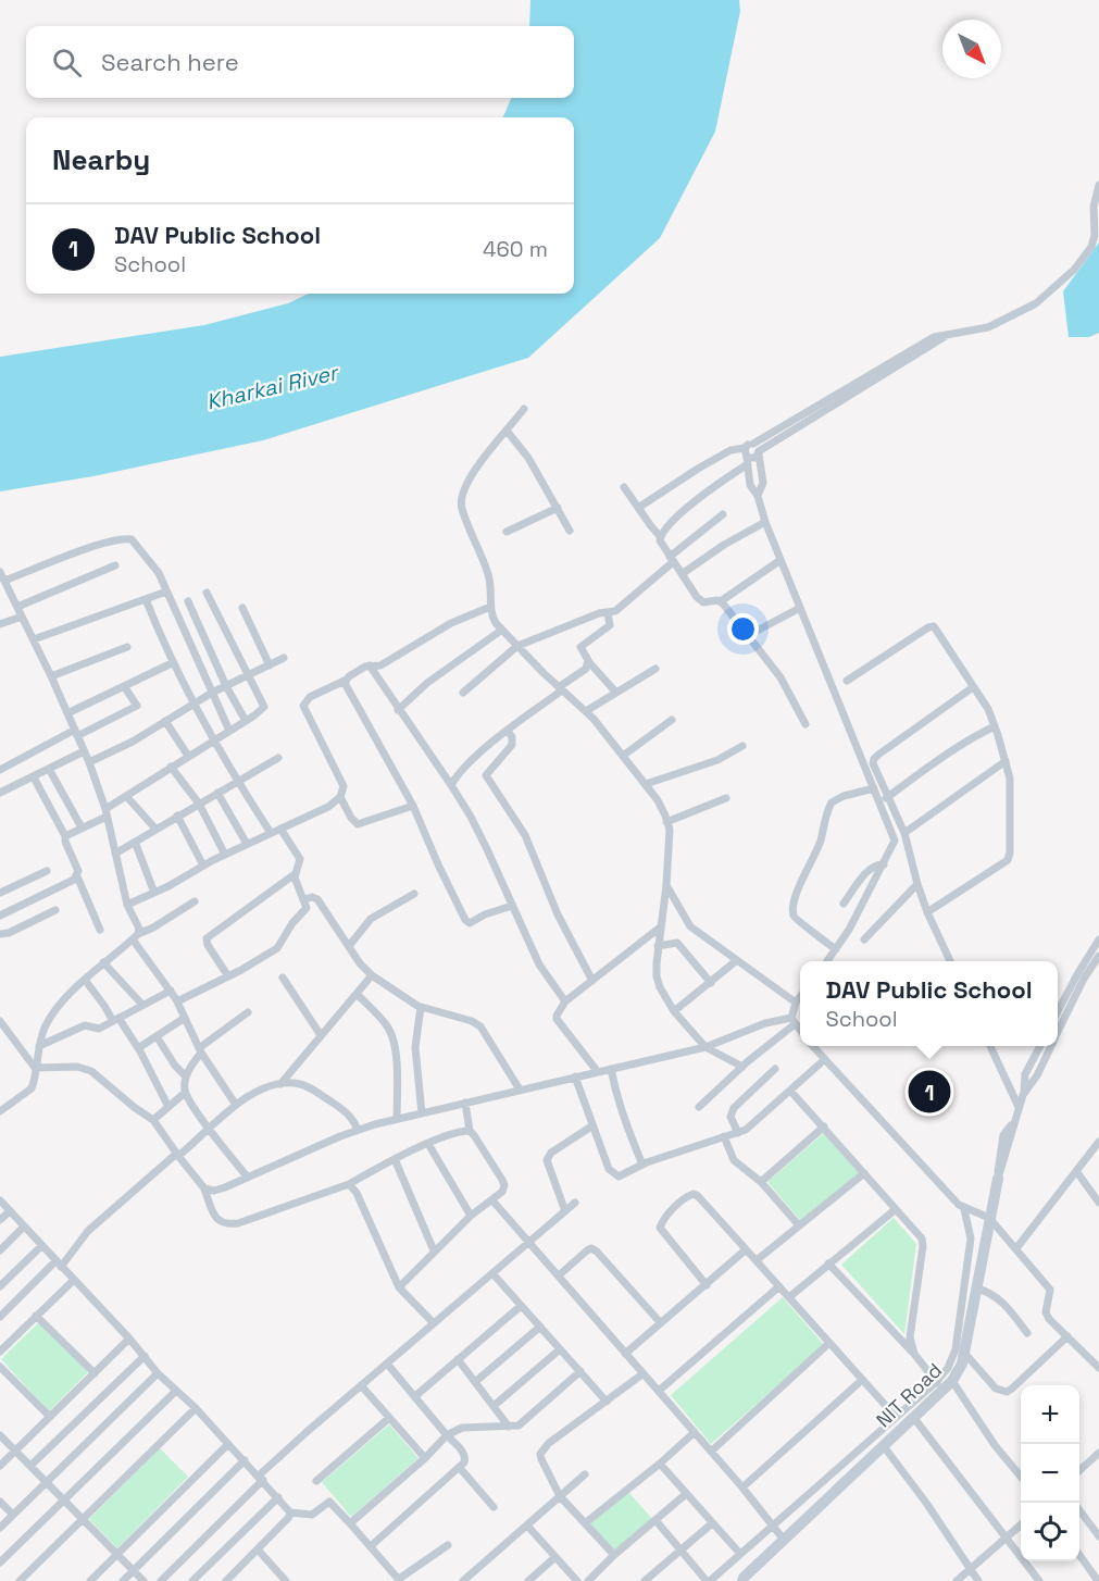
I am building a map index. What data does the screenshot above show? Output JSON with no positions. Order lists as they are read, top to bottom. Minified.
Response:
{"streets":{"main road":["NIT Road"]},"water":["Kharkai River"],"north":"bottom right","page":{"search":"Search here","heading":"Nearby","list":[{"mark":"1","name":"DAV Public School","note":"School","value":"460 m"}],"popup":["DAV Public School","School"],"pins":"1","map_buttons":["+","−"]}}
